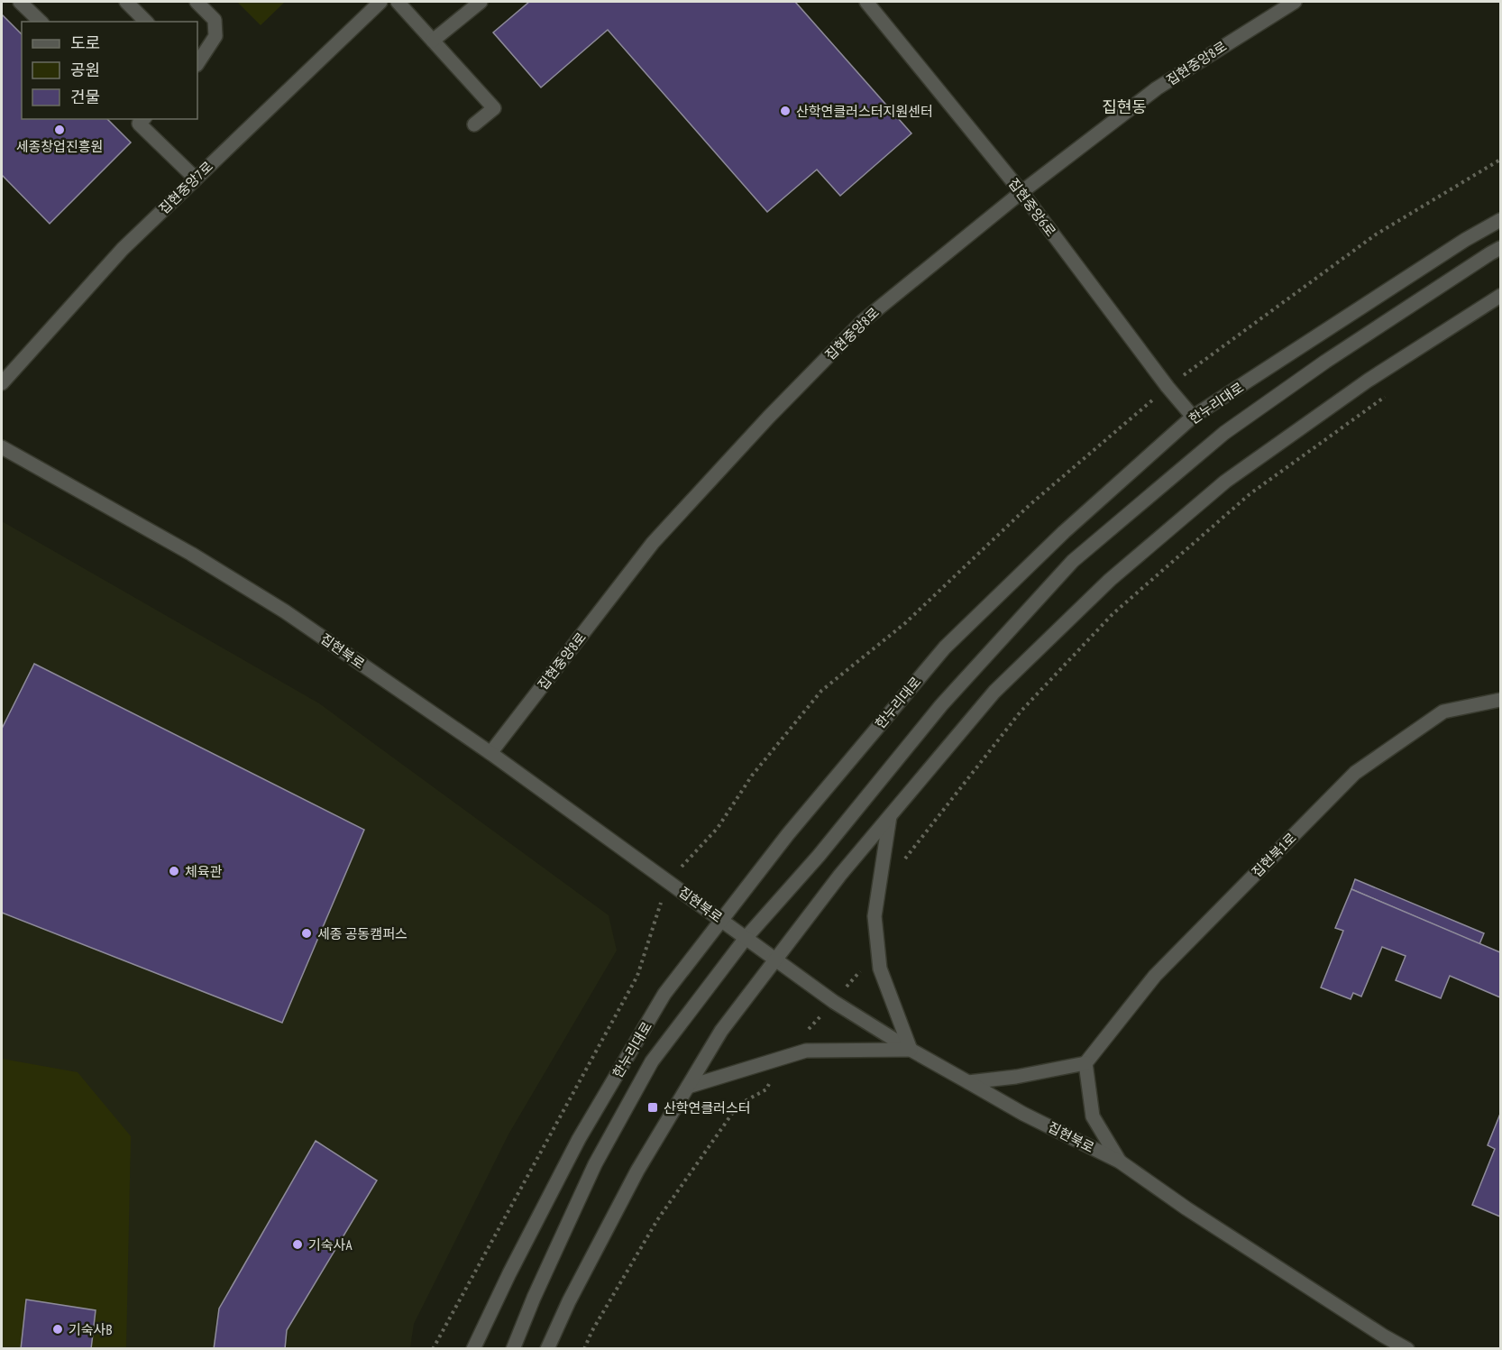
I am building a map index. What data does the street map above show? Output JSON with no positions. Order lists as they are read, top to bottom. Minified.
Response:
{"streets":{"street":["집현중앙8로","집현중앙7로","집현중앙6로","한누리대로","집현북로","집현북1로"]},"crossings":[["집현중앙8로","집현중앙6로"],["집현중앙8로","집현북로"],["집현중앙6로","한누리대로"],["한누리대로","집현북로"]],"districts":["집현동"],"places":{"other":["산학연클러스터지원센터","세종창업진흥원","체육관","세종 공동캠퍼스","기숙사A","기숙사B"],"transit":["산학연클러스터"]},"legend":["도로","공원","건물"]}
